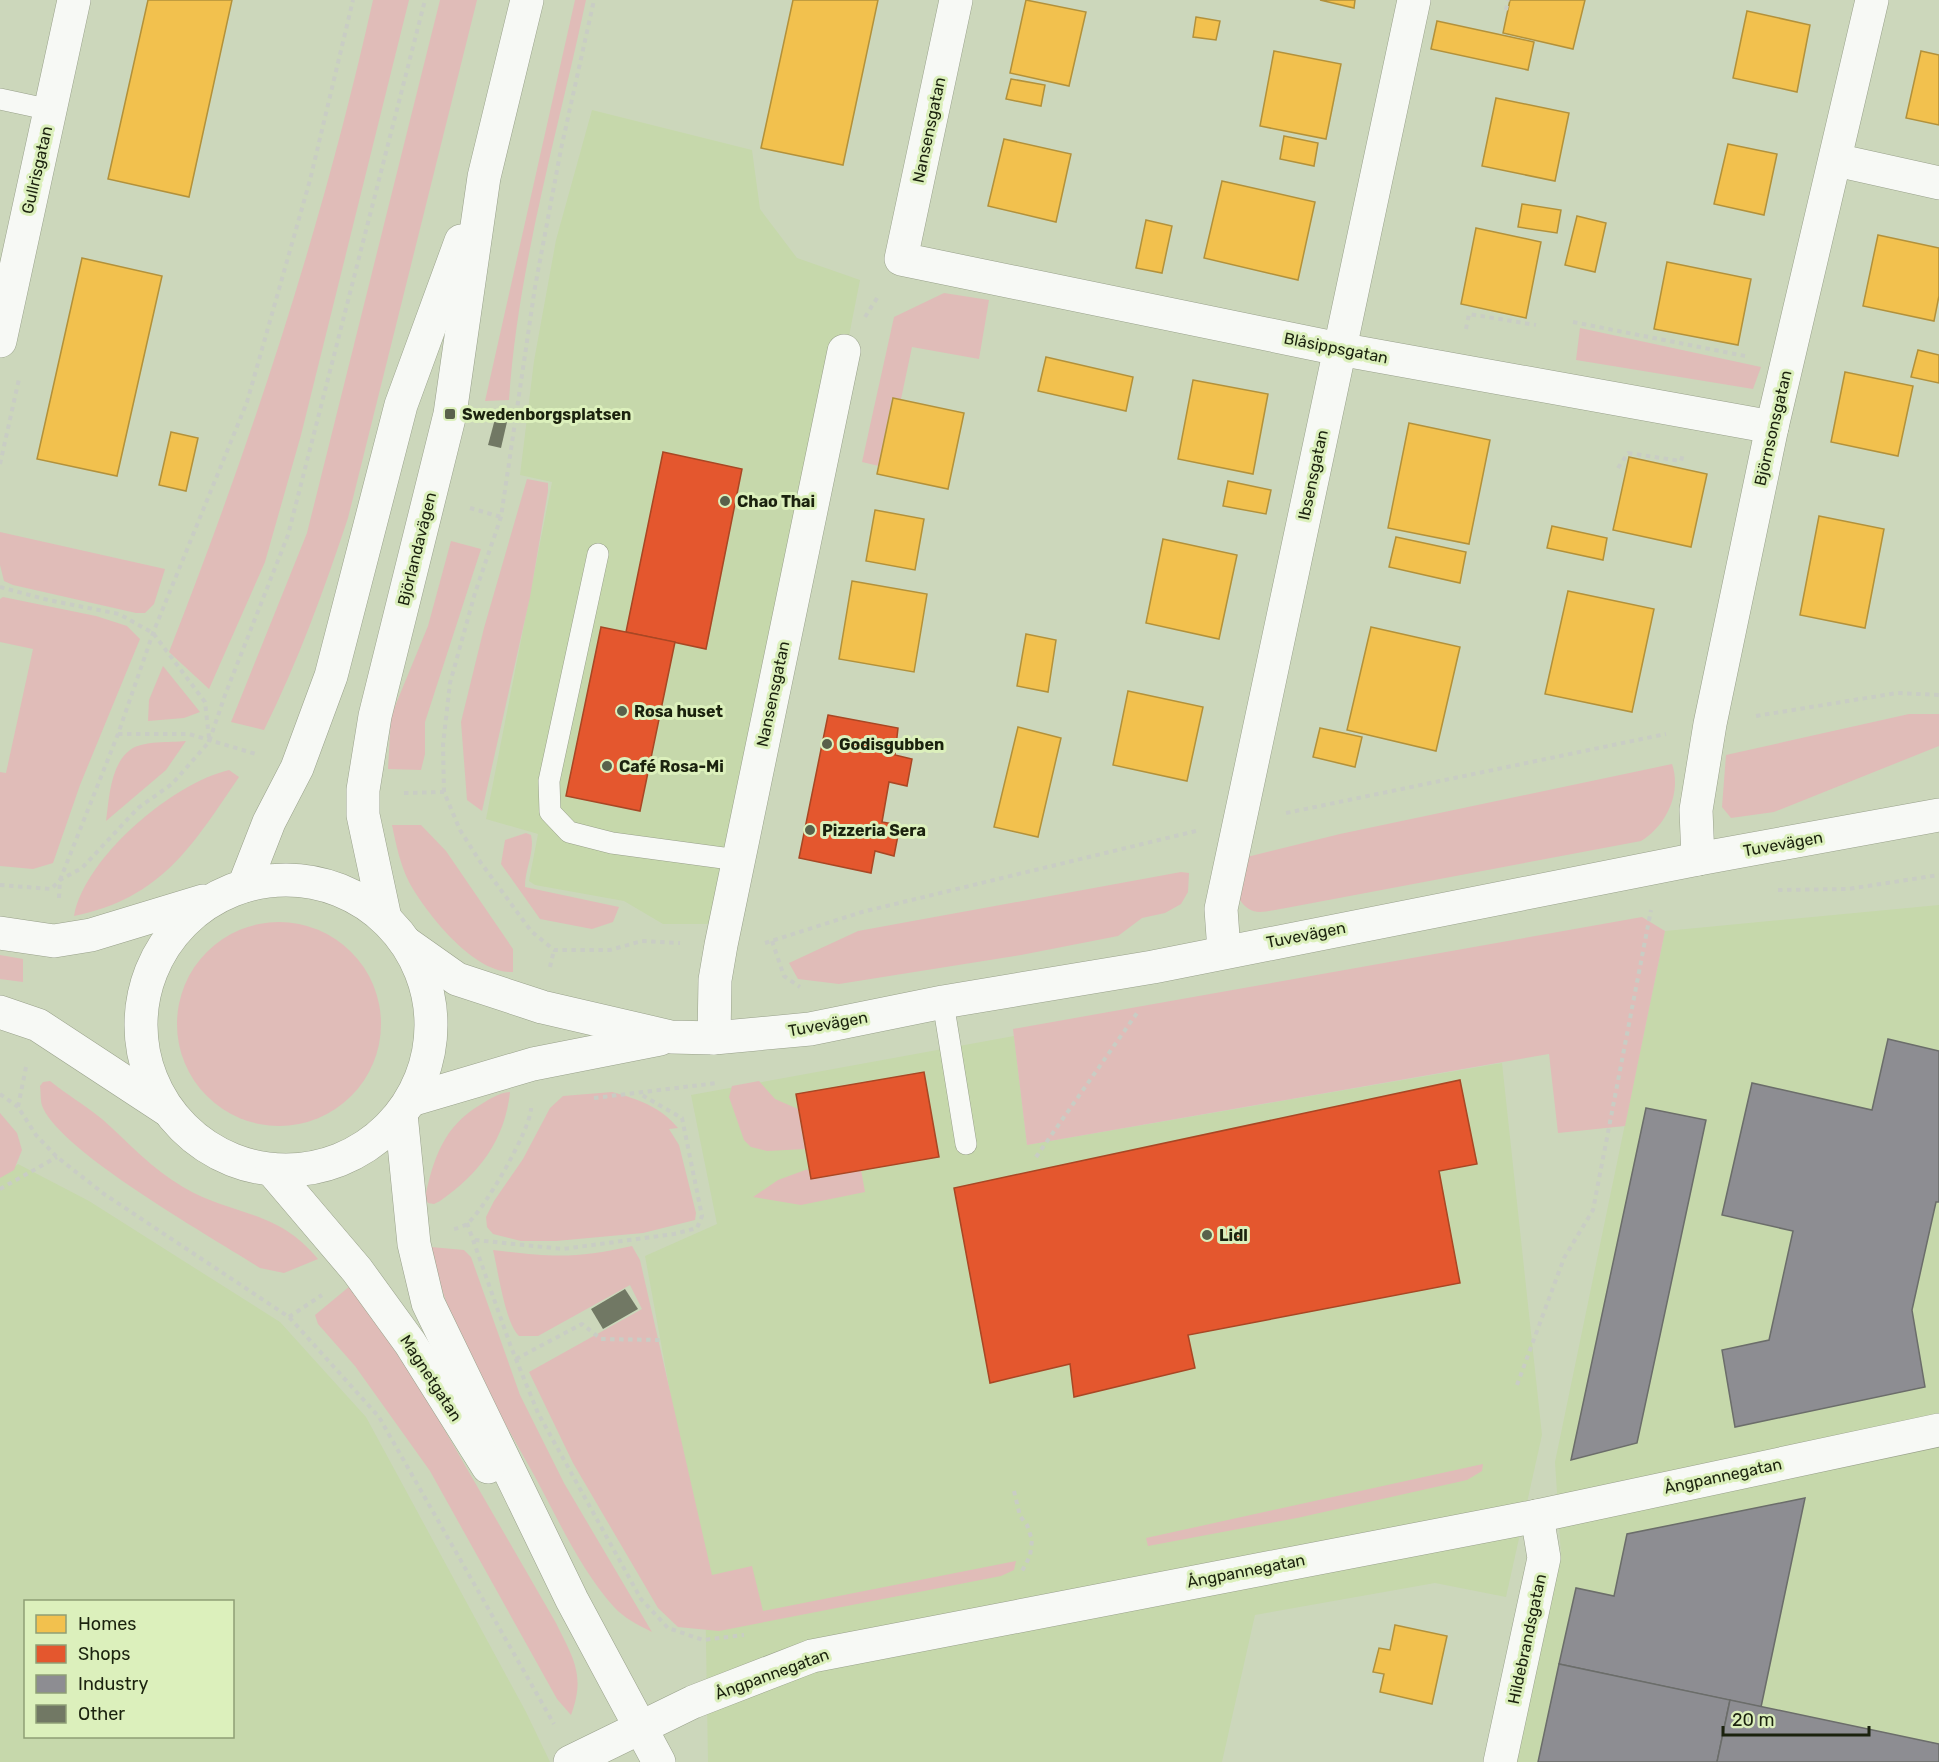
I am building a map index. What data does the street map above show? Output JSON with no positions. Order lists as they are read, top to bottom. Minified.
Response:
{"streets":{"street":["Nansensgatan","Gullrisgatan","Blåsippsgatan","Björnsonsgatan","Ibsensgatan","Björlandavägen","Tuvevägen","Magnetgatan","Ångpannegatan","Hildebrandsgatan"]},"crossings":[["Nansensgatan","Blåsippsgatan"],["Nansensgatan","Tuvevägen"],["Blåsippsgatan","Björnsonsgatan"],["Blåsippsgatan","Ibsensgatan"],["Björnsonsgatan","Tuvevägen"],["Ibsensgatan","Tuvevägen"],["Björlandavägen","Tuvevägen"],["Björlandavägen","Magnetgatan"],["Tuvevägen","Magnetgatan"],["Magnetgatan","Ångpannegatan"],["Ångpannegatan","Hildebrandsgatan"]],"places":{"transit":["Swedenborgsplatsen"],"other":["Chao Thai","Rosa huset","Godisgubben","Café Rosa-Mi","Pizzeria Sera","Lidl"]},"legend":["Homes","Shops","Industry","Other"],"scale_bar":"20 m"}
